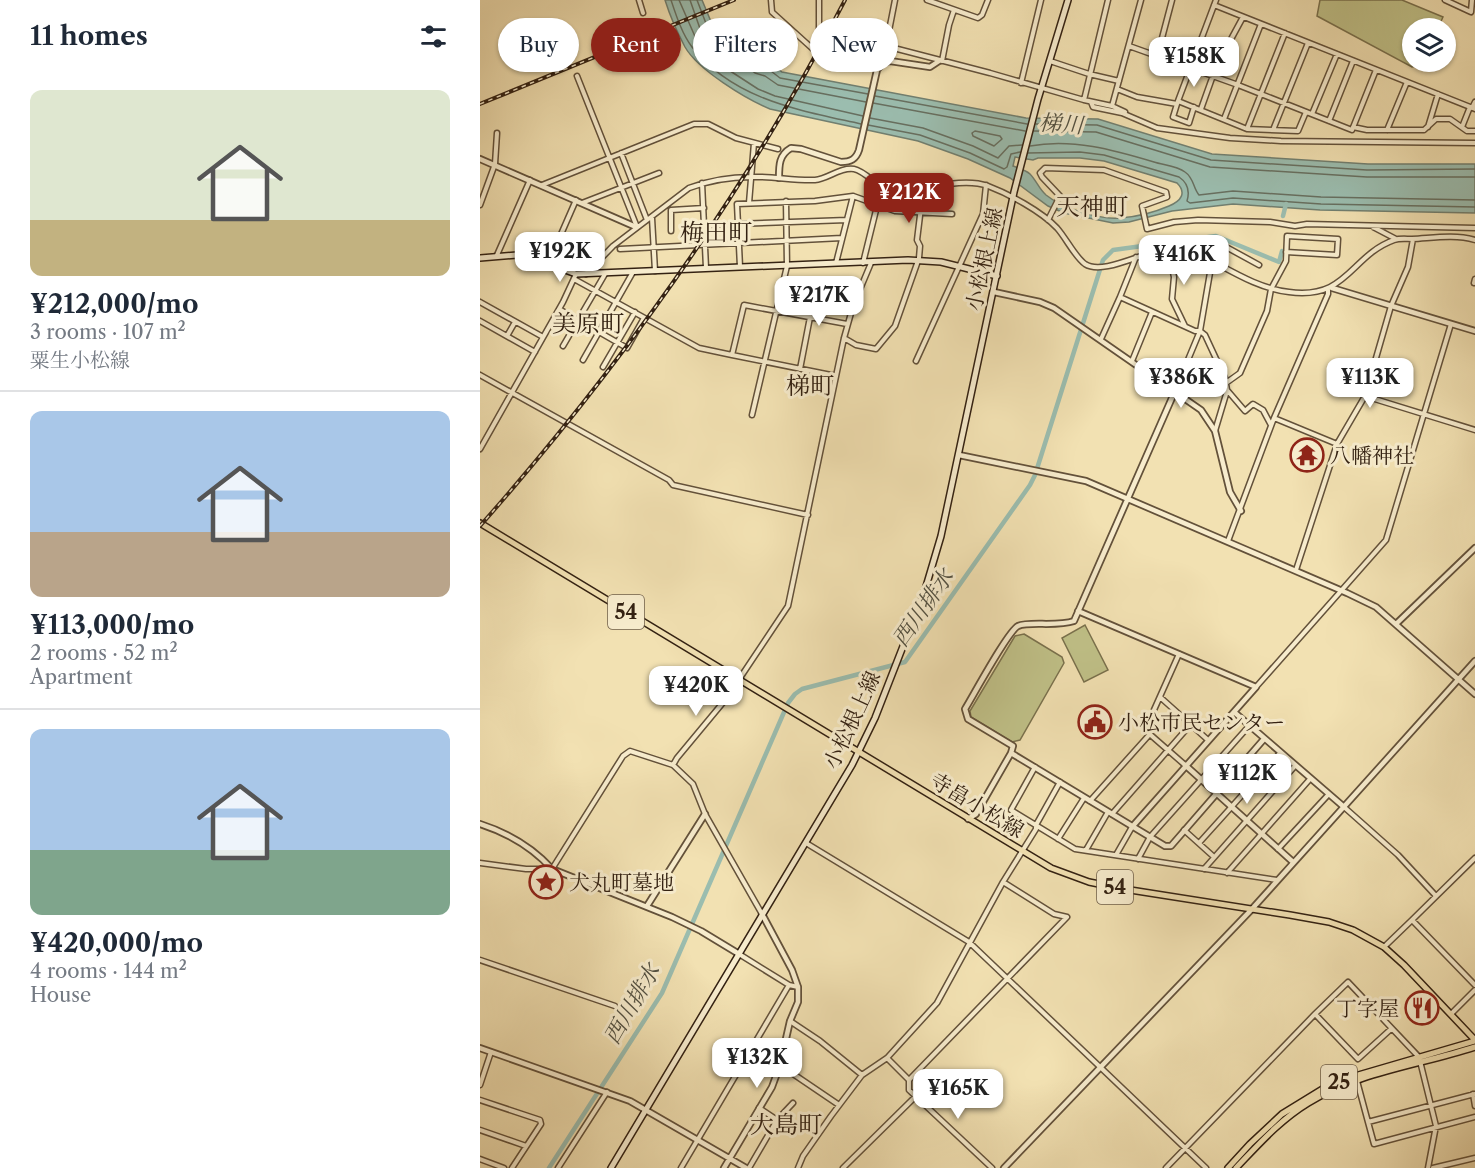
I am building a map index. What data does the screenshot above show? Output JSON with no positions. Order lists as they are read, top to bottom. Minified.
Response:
{"streets":{"main road":["小松根上線","54","寺畠小松線","25"]},"crossings":[["小松根上線","寺畠小松線"],["寺畠小松線","25"]],"districts":["天神町","梅田町","美原町","梯町","大島町"],"water":["梯川","西川排水"],"places":{"temple":["八幡神社"],"public building":["小松市民センター"],"place":["犬丸町墓地"],"restaurant":["丁字屋"]},"page":{"heading":"11 homes","chip":["Buy","Rent","Filters","New"],"price":["¥158K","¥212K","¥192K","¥416K","¥217K","¥386K","¥113K","¥420K","¥112K","¥132K","¥165K"],"list":[{"name":"¥212,000/mo","note":"3 rooms · 107 m² · 粟生小松線"},{"name":"¥113,000/mo","note":"2 rooms · 52 m² · Apartment"},{"name":"¥420,000/mo","note":"4 rooms · 144 m² · House"}]}}
